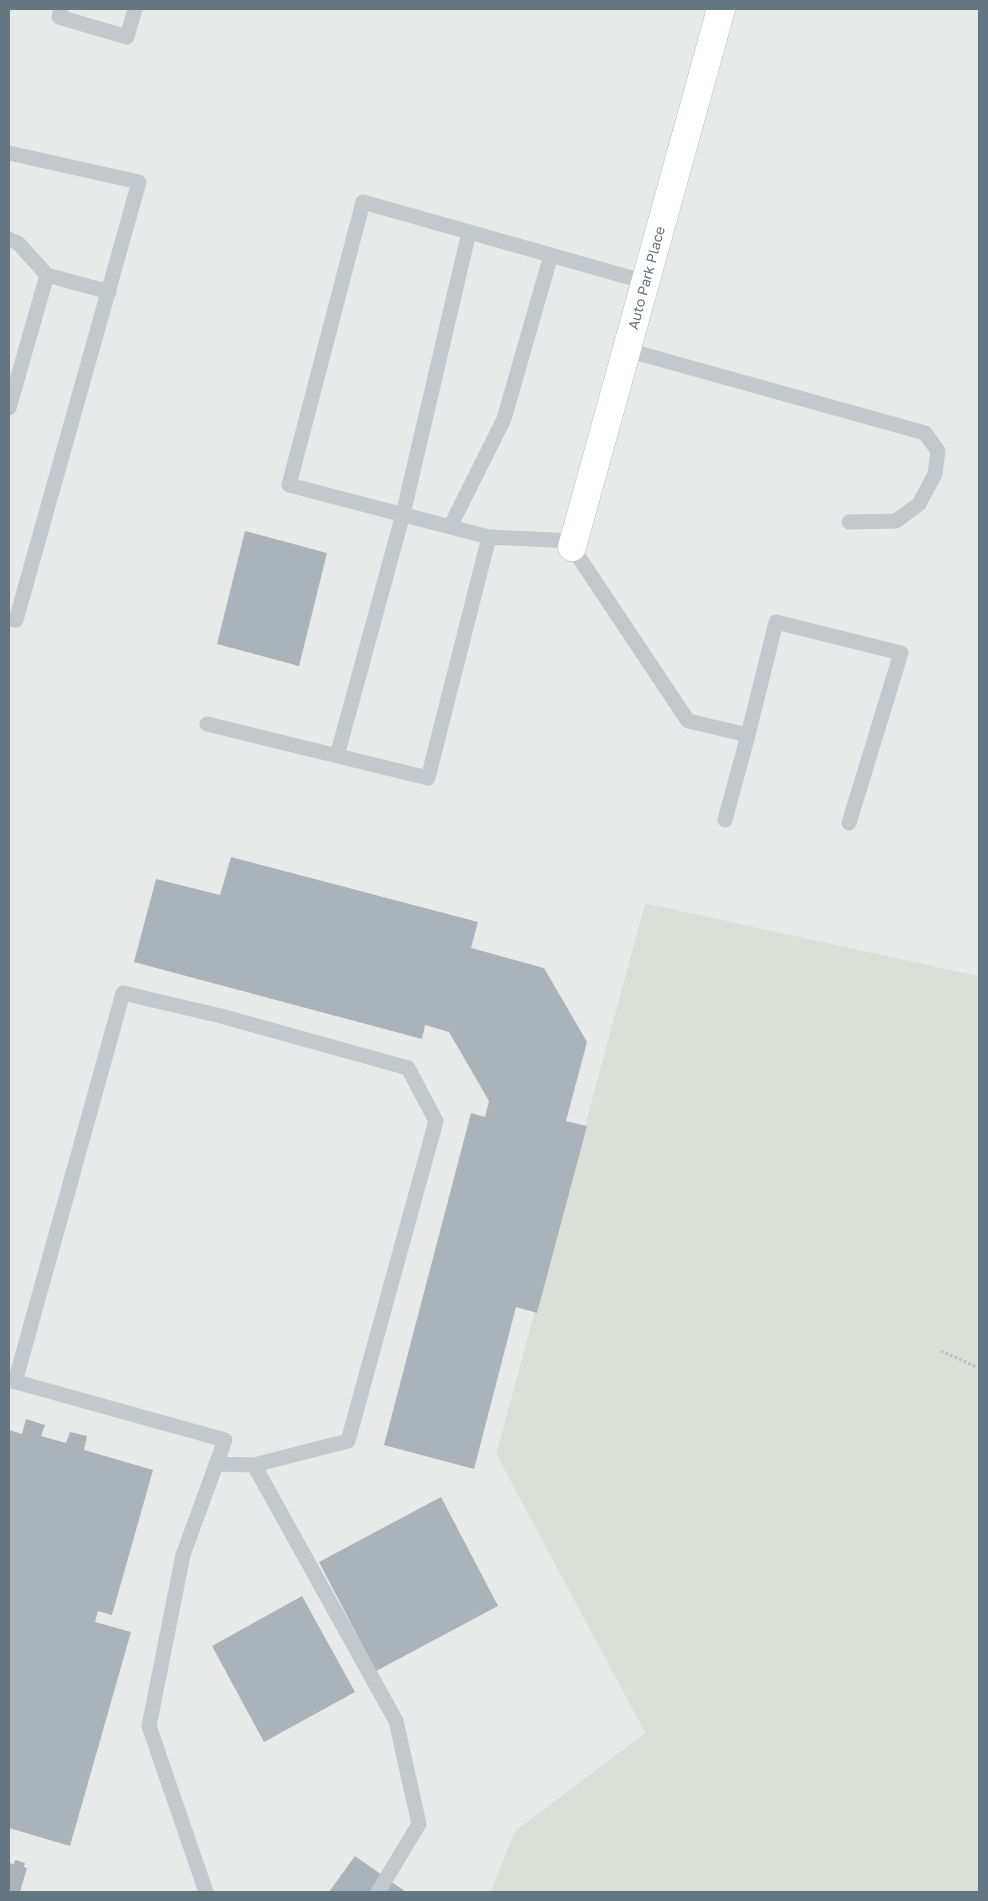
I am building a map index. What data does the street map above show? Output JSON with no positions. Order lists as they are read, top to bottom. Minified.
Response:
{"streets":{"street":["Auto Park Place"]}}
